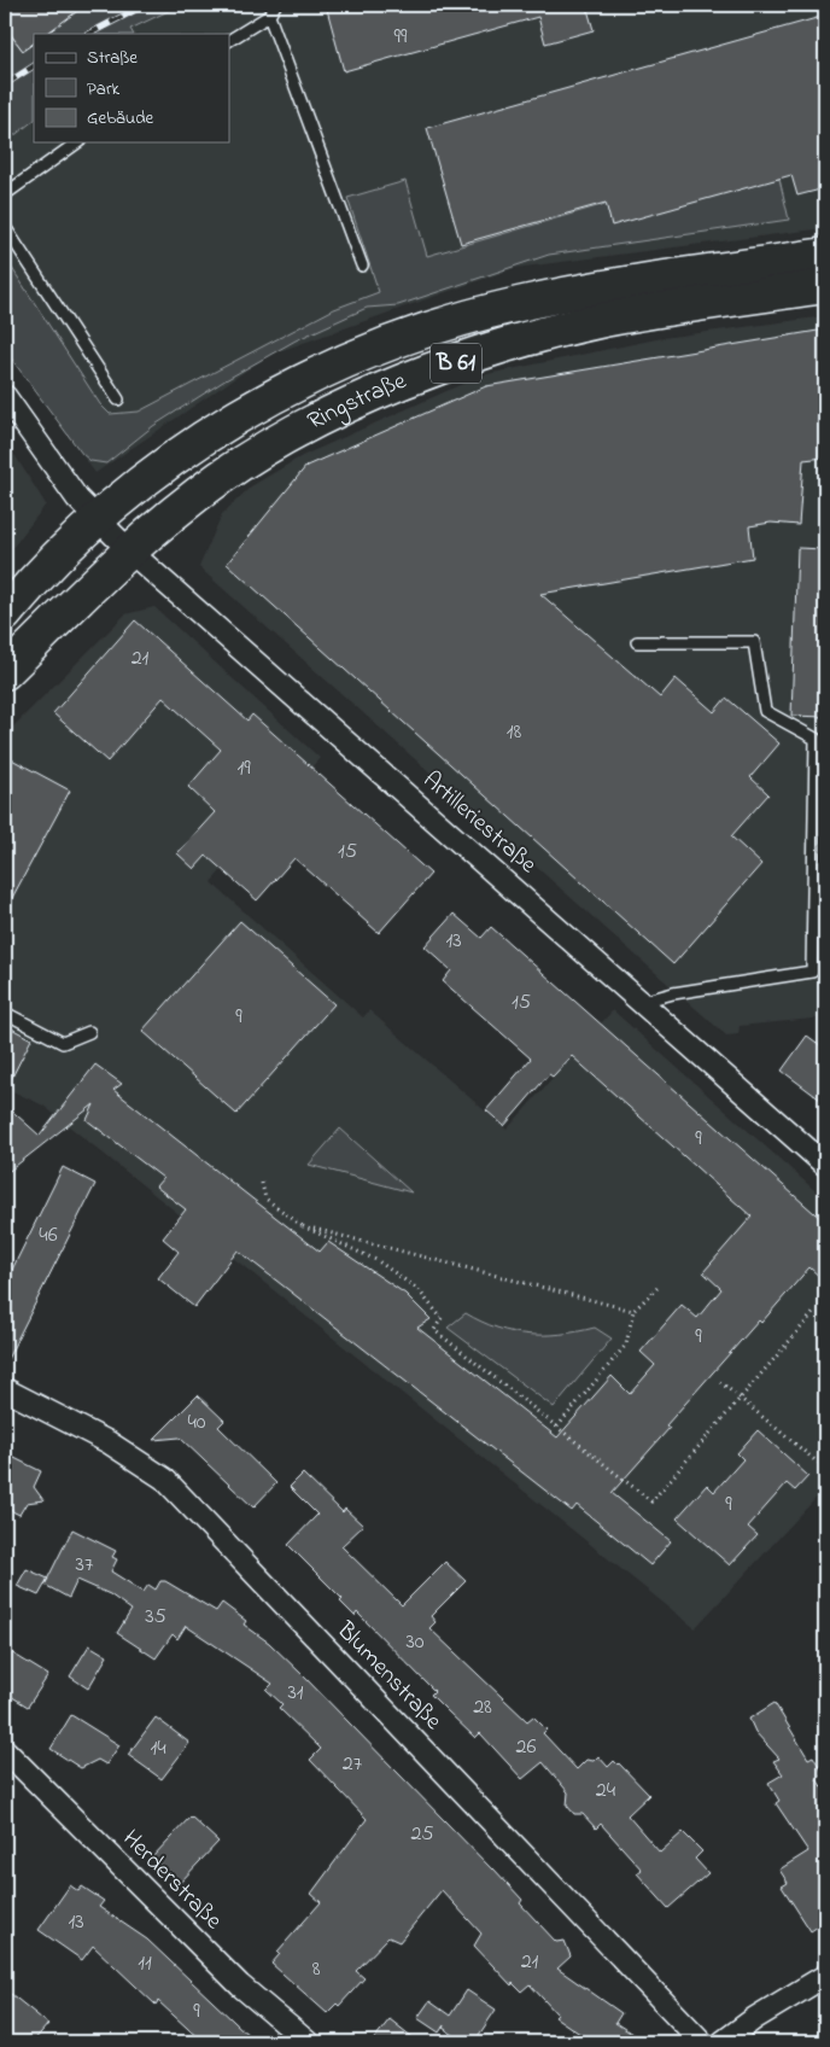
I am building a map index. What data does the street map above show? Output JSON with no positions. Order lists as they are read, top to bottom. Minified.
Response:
{"streets":{"main road":["B 61","Ringstraße"],"street":["Artilleriestraße","Blumenstraße","Herderstraße"]},"crossings":[["Ringstraße","Artilleriestraße"]],"house_numbers":["99","21","18","19","15","13","15","9","9","46","9","40","9","37","35","30","31","28","26","14","27","24","25","13","21","11","8","9"],"legend":["Straße","Park","Gebäude"]}
